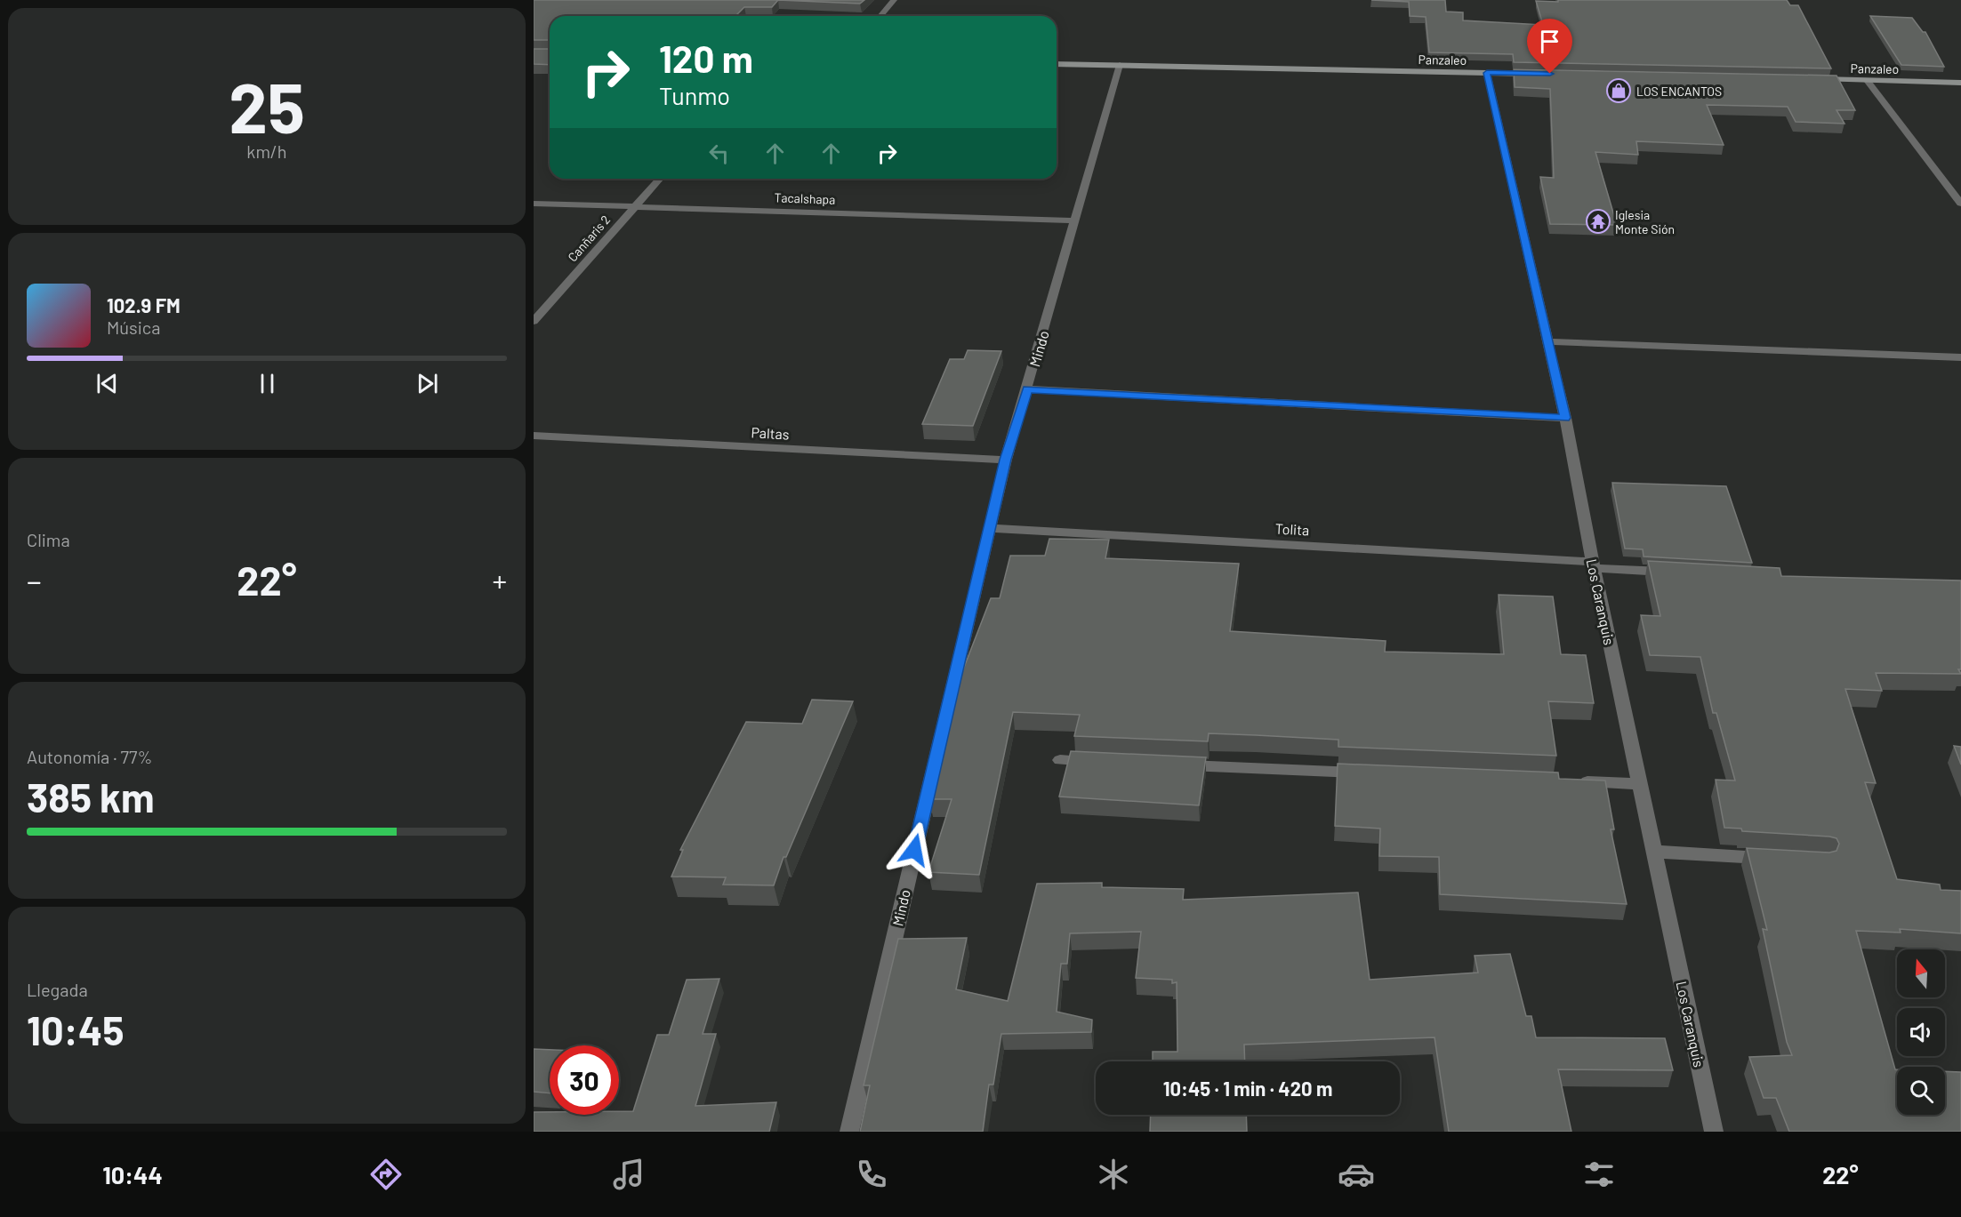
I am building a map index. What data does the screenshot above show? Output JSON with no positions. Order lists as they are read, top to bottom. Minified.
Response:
{"streets":{"street":["Panzaleo","Tacalshapa","Canñaris 2","Mindo","Paltas","Tolita","Los Caranquis"]},"crossings":[["Panzaleo","Mindo"],["Panzaleo","Los Caranquis"],["Tacalshapa","Canñaris 2"],["Tacalshapa","Mindo"],["Mindo","Paltas"],["Mindo","Tolita"],["Tolita","Los Caranquis"]],"places":{"shop":["LOS ENCANTOS"],"temple":["Iglesia Monte Sión"]},"north":"top","page":{"tile":[["25","km/h"],"Clima",["Autonomía · 77%","385 km"],["Llegada","10:45"]],"turn":["120 m","Tunmo"],"song":["102.9 FM","Música"],"heat":["−","22°","+"],"limit":"30","trip":"10:45 · 1 min · 420 m","tabs":["10:44","22°"]}}
